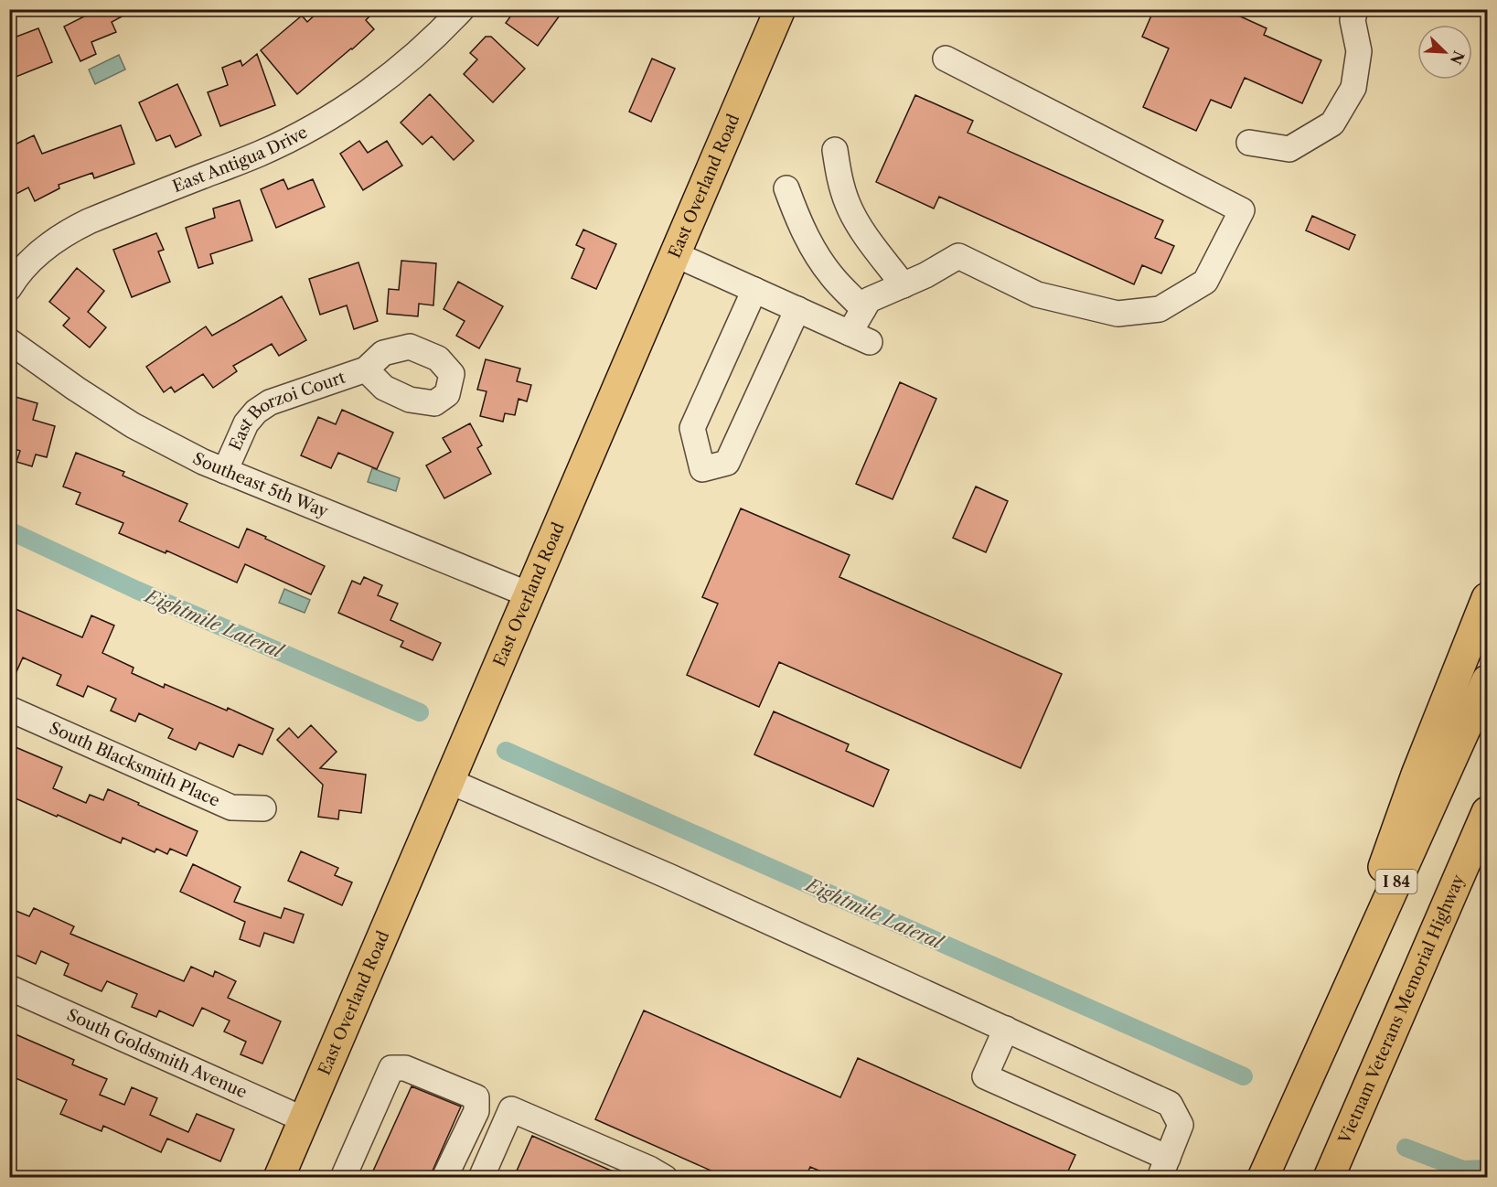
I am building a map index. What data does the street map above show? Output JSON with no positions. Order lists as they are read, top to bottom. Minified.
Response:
{"streets":{"main road":["East Overland Road","I 84","Vietnam Veterans Memorial Highway"],"street":["East Antigua Drive","East Borzoi Court","Southeast 5th Way","South Blacksmith Place","South Goldsmith Avenue"]},"crossings":[["East Overland Road","Southeast 5th Way"],["East Overland Road","South Goldsmith Avenue"],["East Borzoi Court","Southeast 5th Way"]],"water":["Eightmile Lateral"],"north":"bottom right"}
